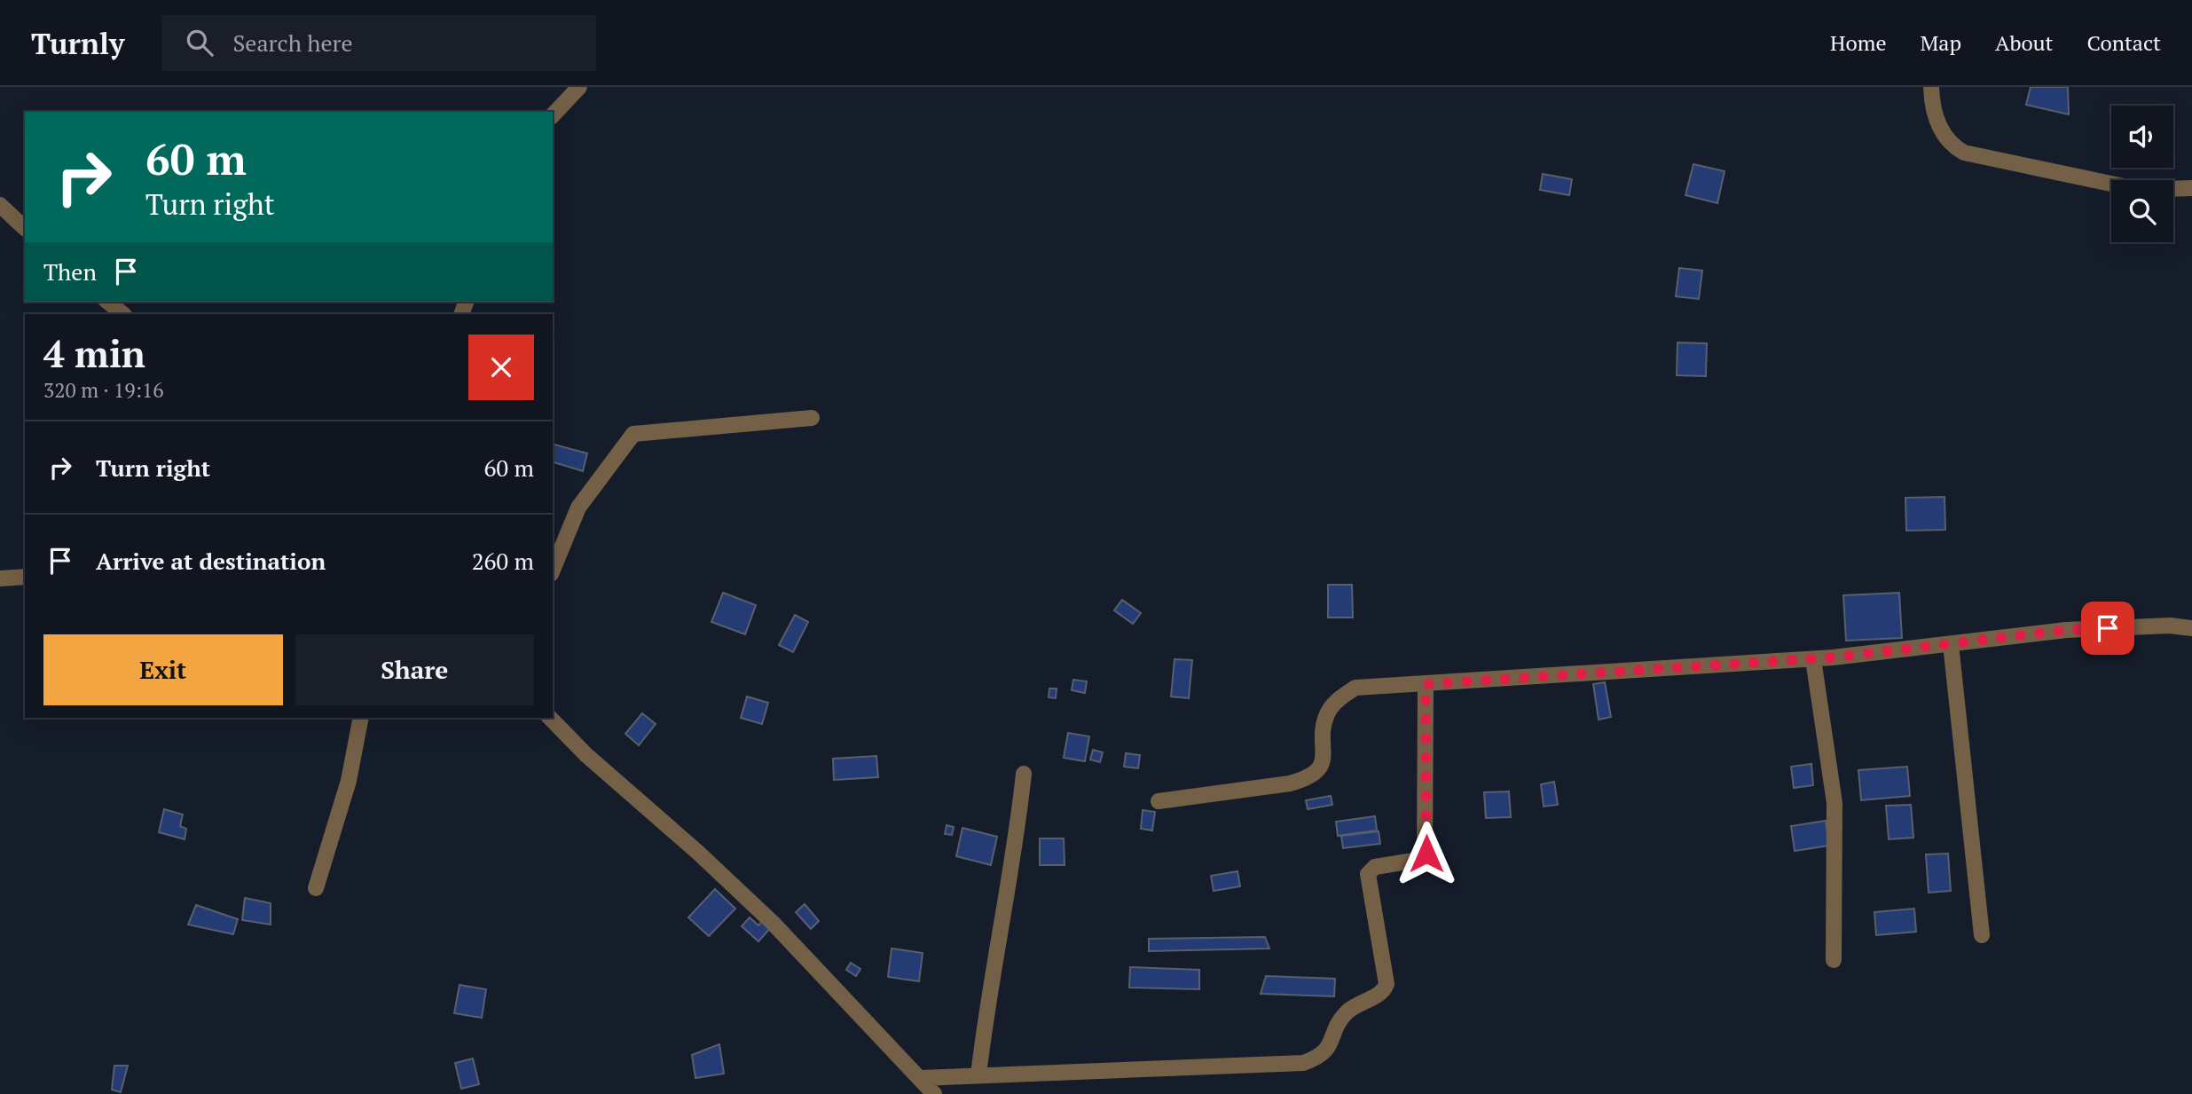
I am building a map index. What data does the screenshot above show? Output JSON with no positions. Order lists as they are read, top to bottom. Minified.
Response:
{"page":{"header":"Turnly","search":"Search here","nav":["Home","Map","About","Contact"],"turn":["60 m","Turn right"],"then":"Then","heading":["4 min","320 m · 19:16"],"list":[{"name":"Turn right","value":"60 m"},{"name":"Arrive at destination","value":"260 m"}],"buttons":["Exit","Share"]}}
